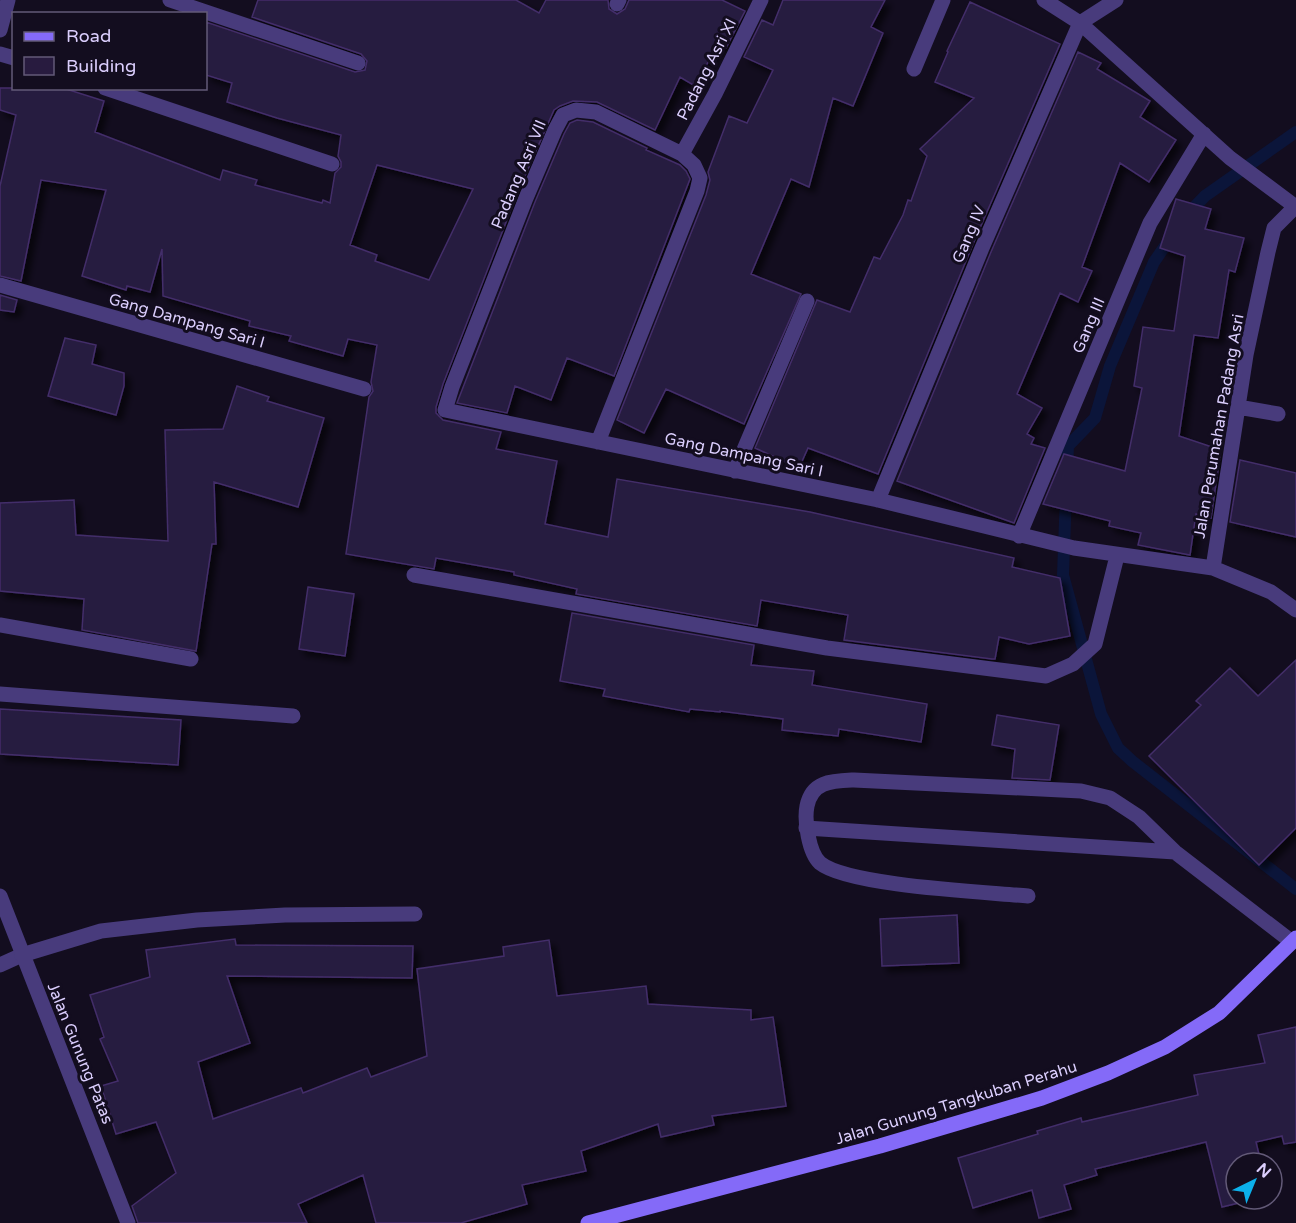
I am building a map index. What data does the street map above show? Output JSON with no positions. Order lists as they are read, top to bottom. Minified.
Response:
{"streets":{"street":["Padang Asri XI","Padang Asri VII","Gang IV","Gang Dampang Sari I","Gang III","Jalan Perumahan Padang Asri","Jalan Gunung Patas","Jalan Gunung Tangkuban Perahu"]},"crossings":[["Padang Asri XI","Padang Asri VII"],["Padang Asri VII","Gang Dampang Sari I"],["Gang IV","Gang Dampang Sari I"],["Gang IV","Jalan Perumahan Padang Asri"],["Gang Dampang Sari I","Gang III"],["Gang III","Jalan Perumahan Padang Asri"]],"legend":["Road","Building"],"north":"top right"}
